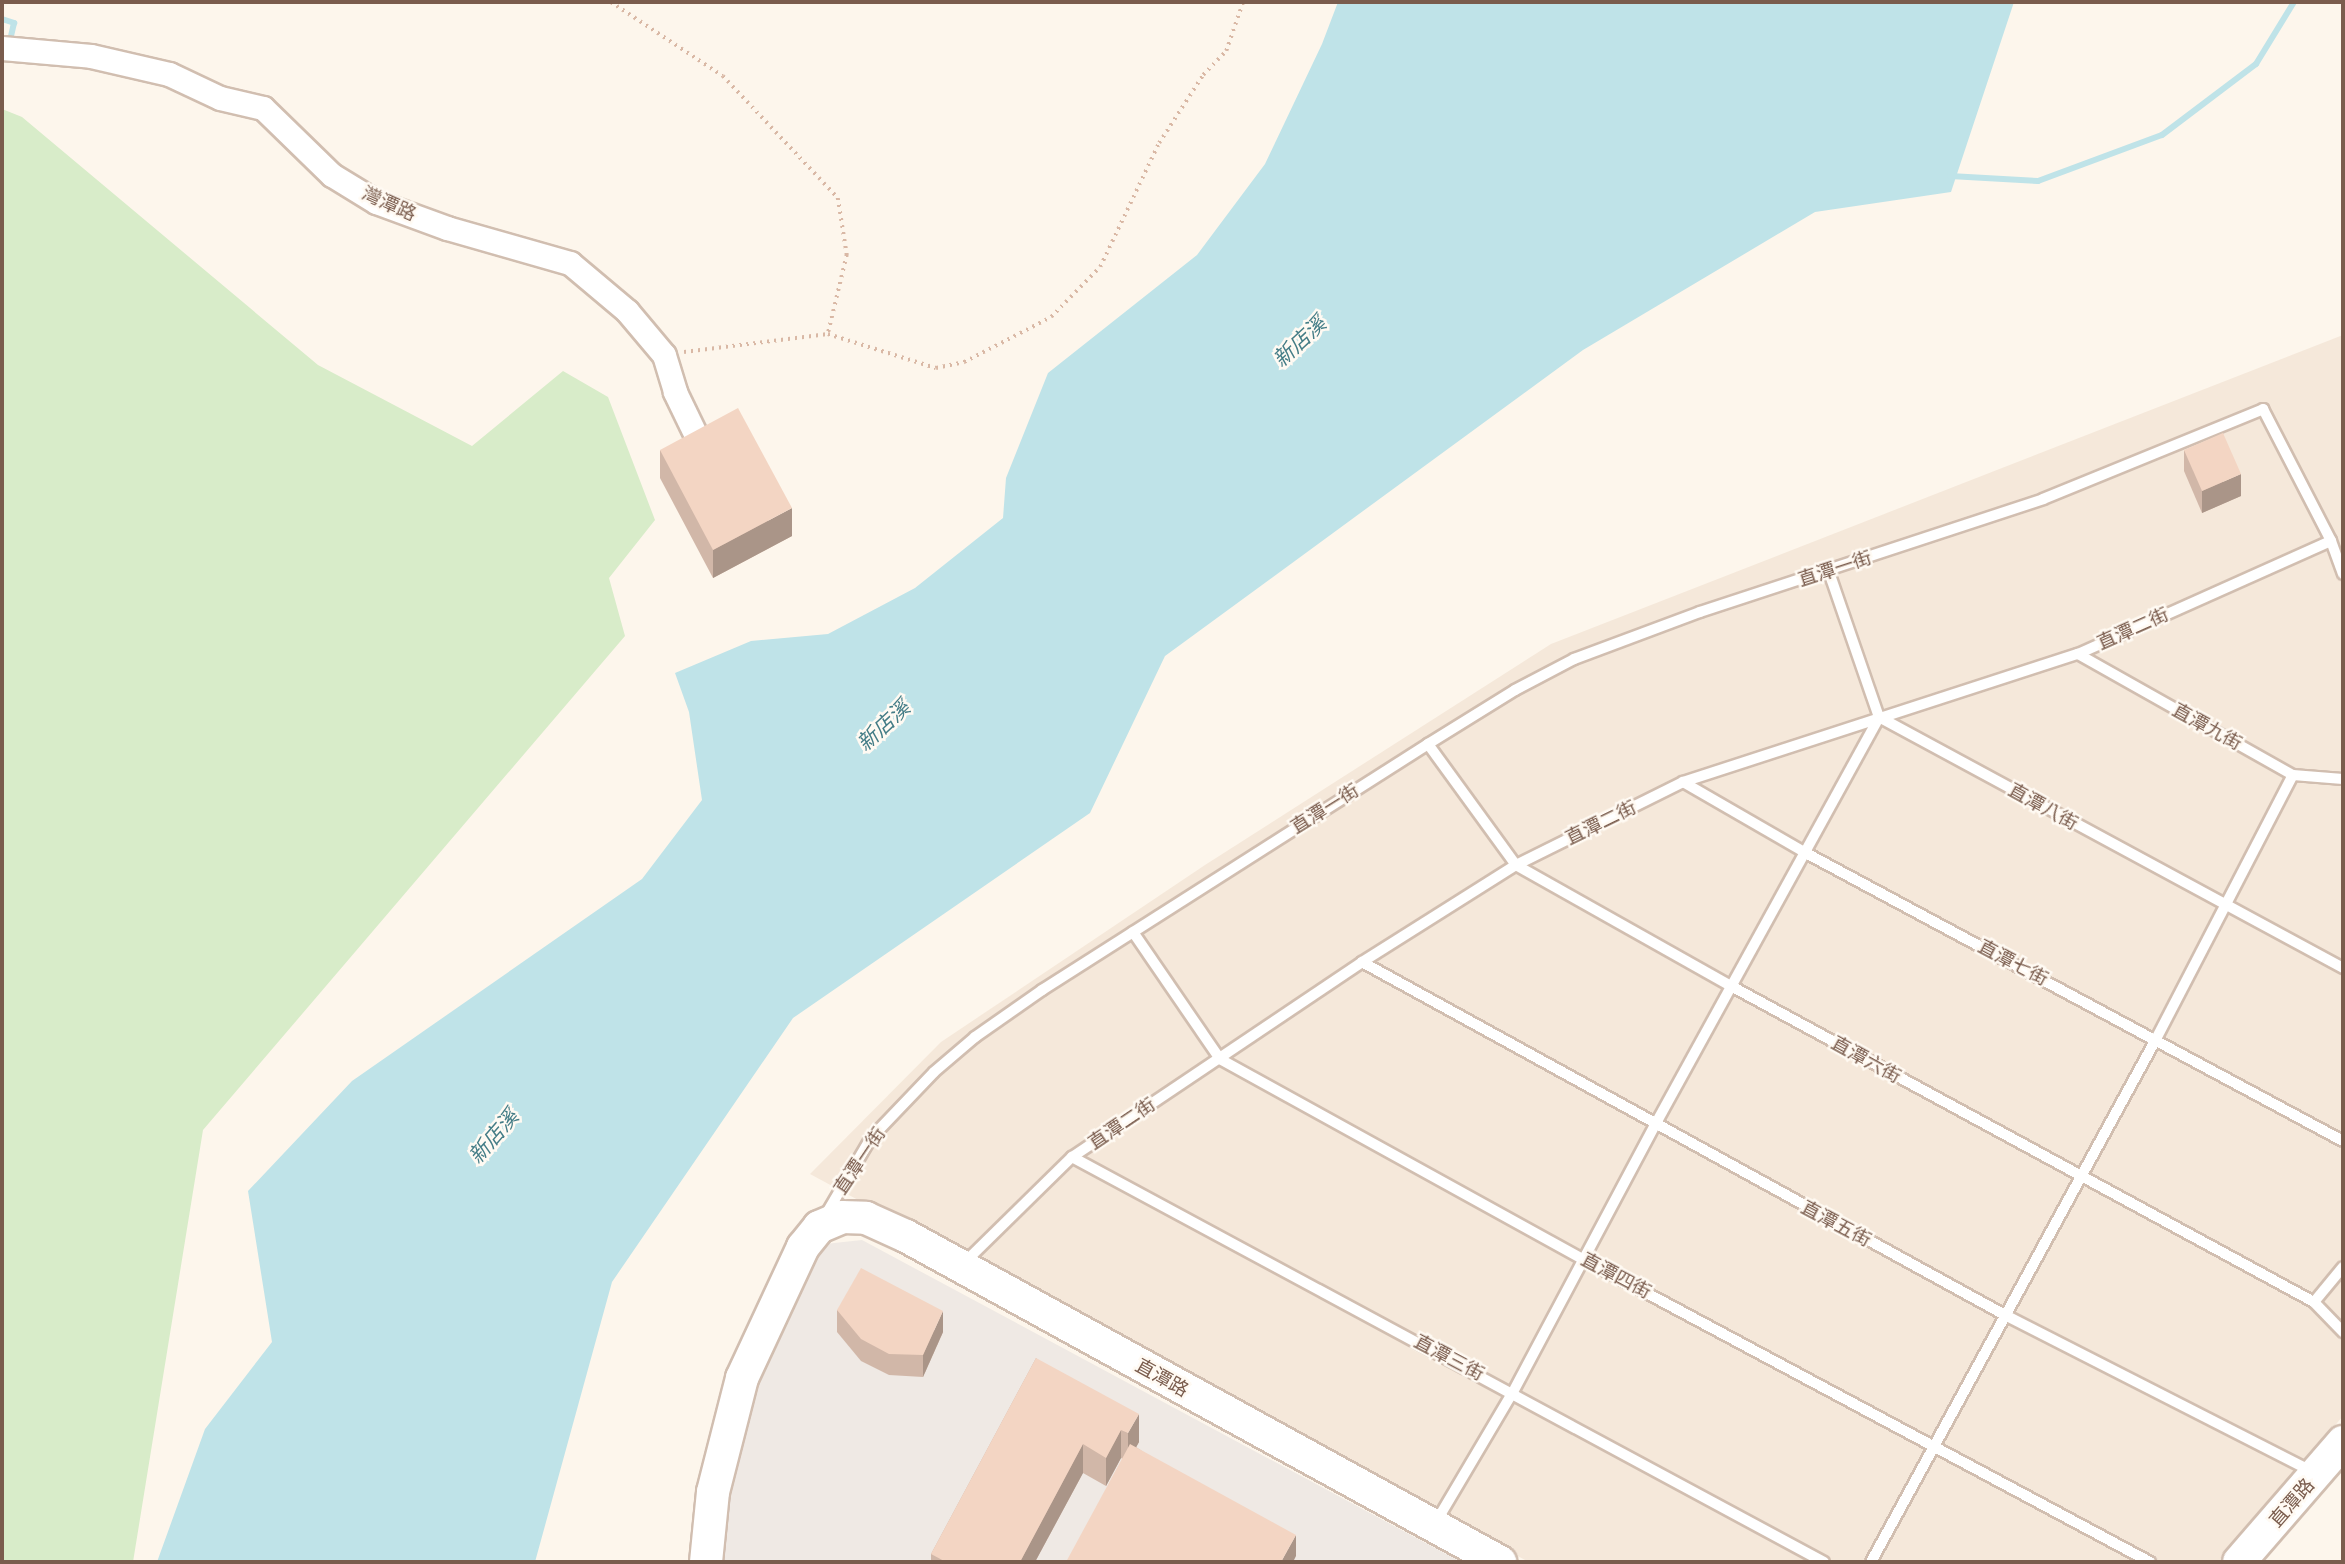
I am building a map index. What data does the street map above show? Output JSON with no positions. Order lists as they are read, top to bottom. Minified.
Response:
{"streets":{"street":["灣潭路","直潭一街","直潭路"],"lane":["直潭二街","直潭九街","直潭八街","直潭七街","直潭六街","直潭五街","直潭四街","直潭三街"]},"crossings":[["直潭一街","直潭二街"],["直潭一街","直潭六街"],["直潭一街","直潭四街"],["直潭一街","直潭路"],["直潭二街","直潭九街"],["直潭二街","直潭八街"],["直潭二街","直潭七街"],["直潭二街","直潭六街"],["直潭二街","直潭五街"],["直潭二街","直潭四街"],["直潭二街","直潭三街"],["直潭二街","直潭路"],["直潭五街","直潭路"]],"water":["新店溪"]}
